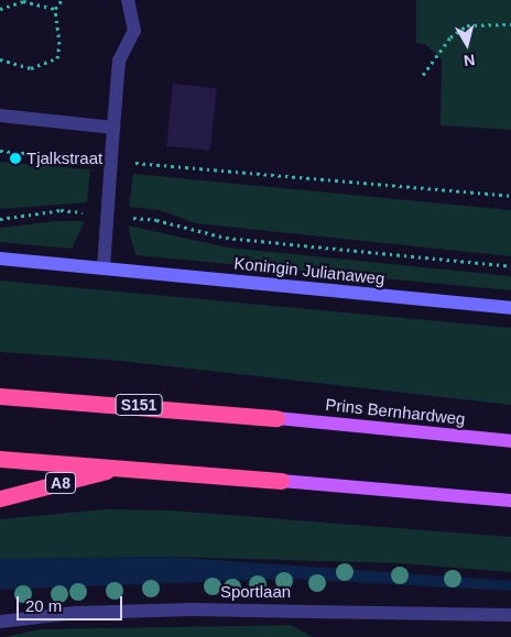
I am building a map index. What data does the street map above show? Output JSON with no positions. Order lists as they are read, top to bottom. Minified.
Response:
{"streets":{"highway":["S151","A8"],"main road":["Koningin Julianaweg","Prins Bernhardweg"],"street":["Sportlaan"]},"crossings":[["S151","Prins Bernhardweg"]],"places":["Tjalkstraat"],"scale_bar":"20 m","north":"bottom"}
